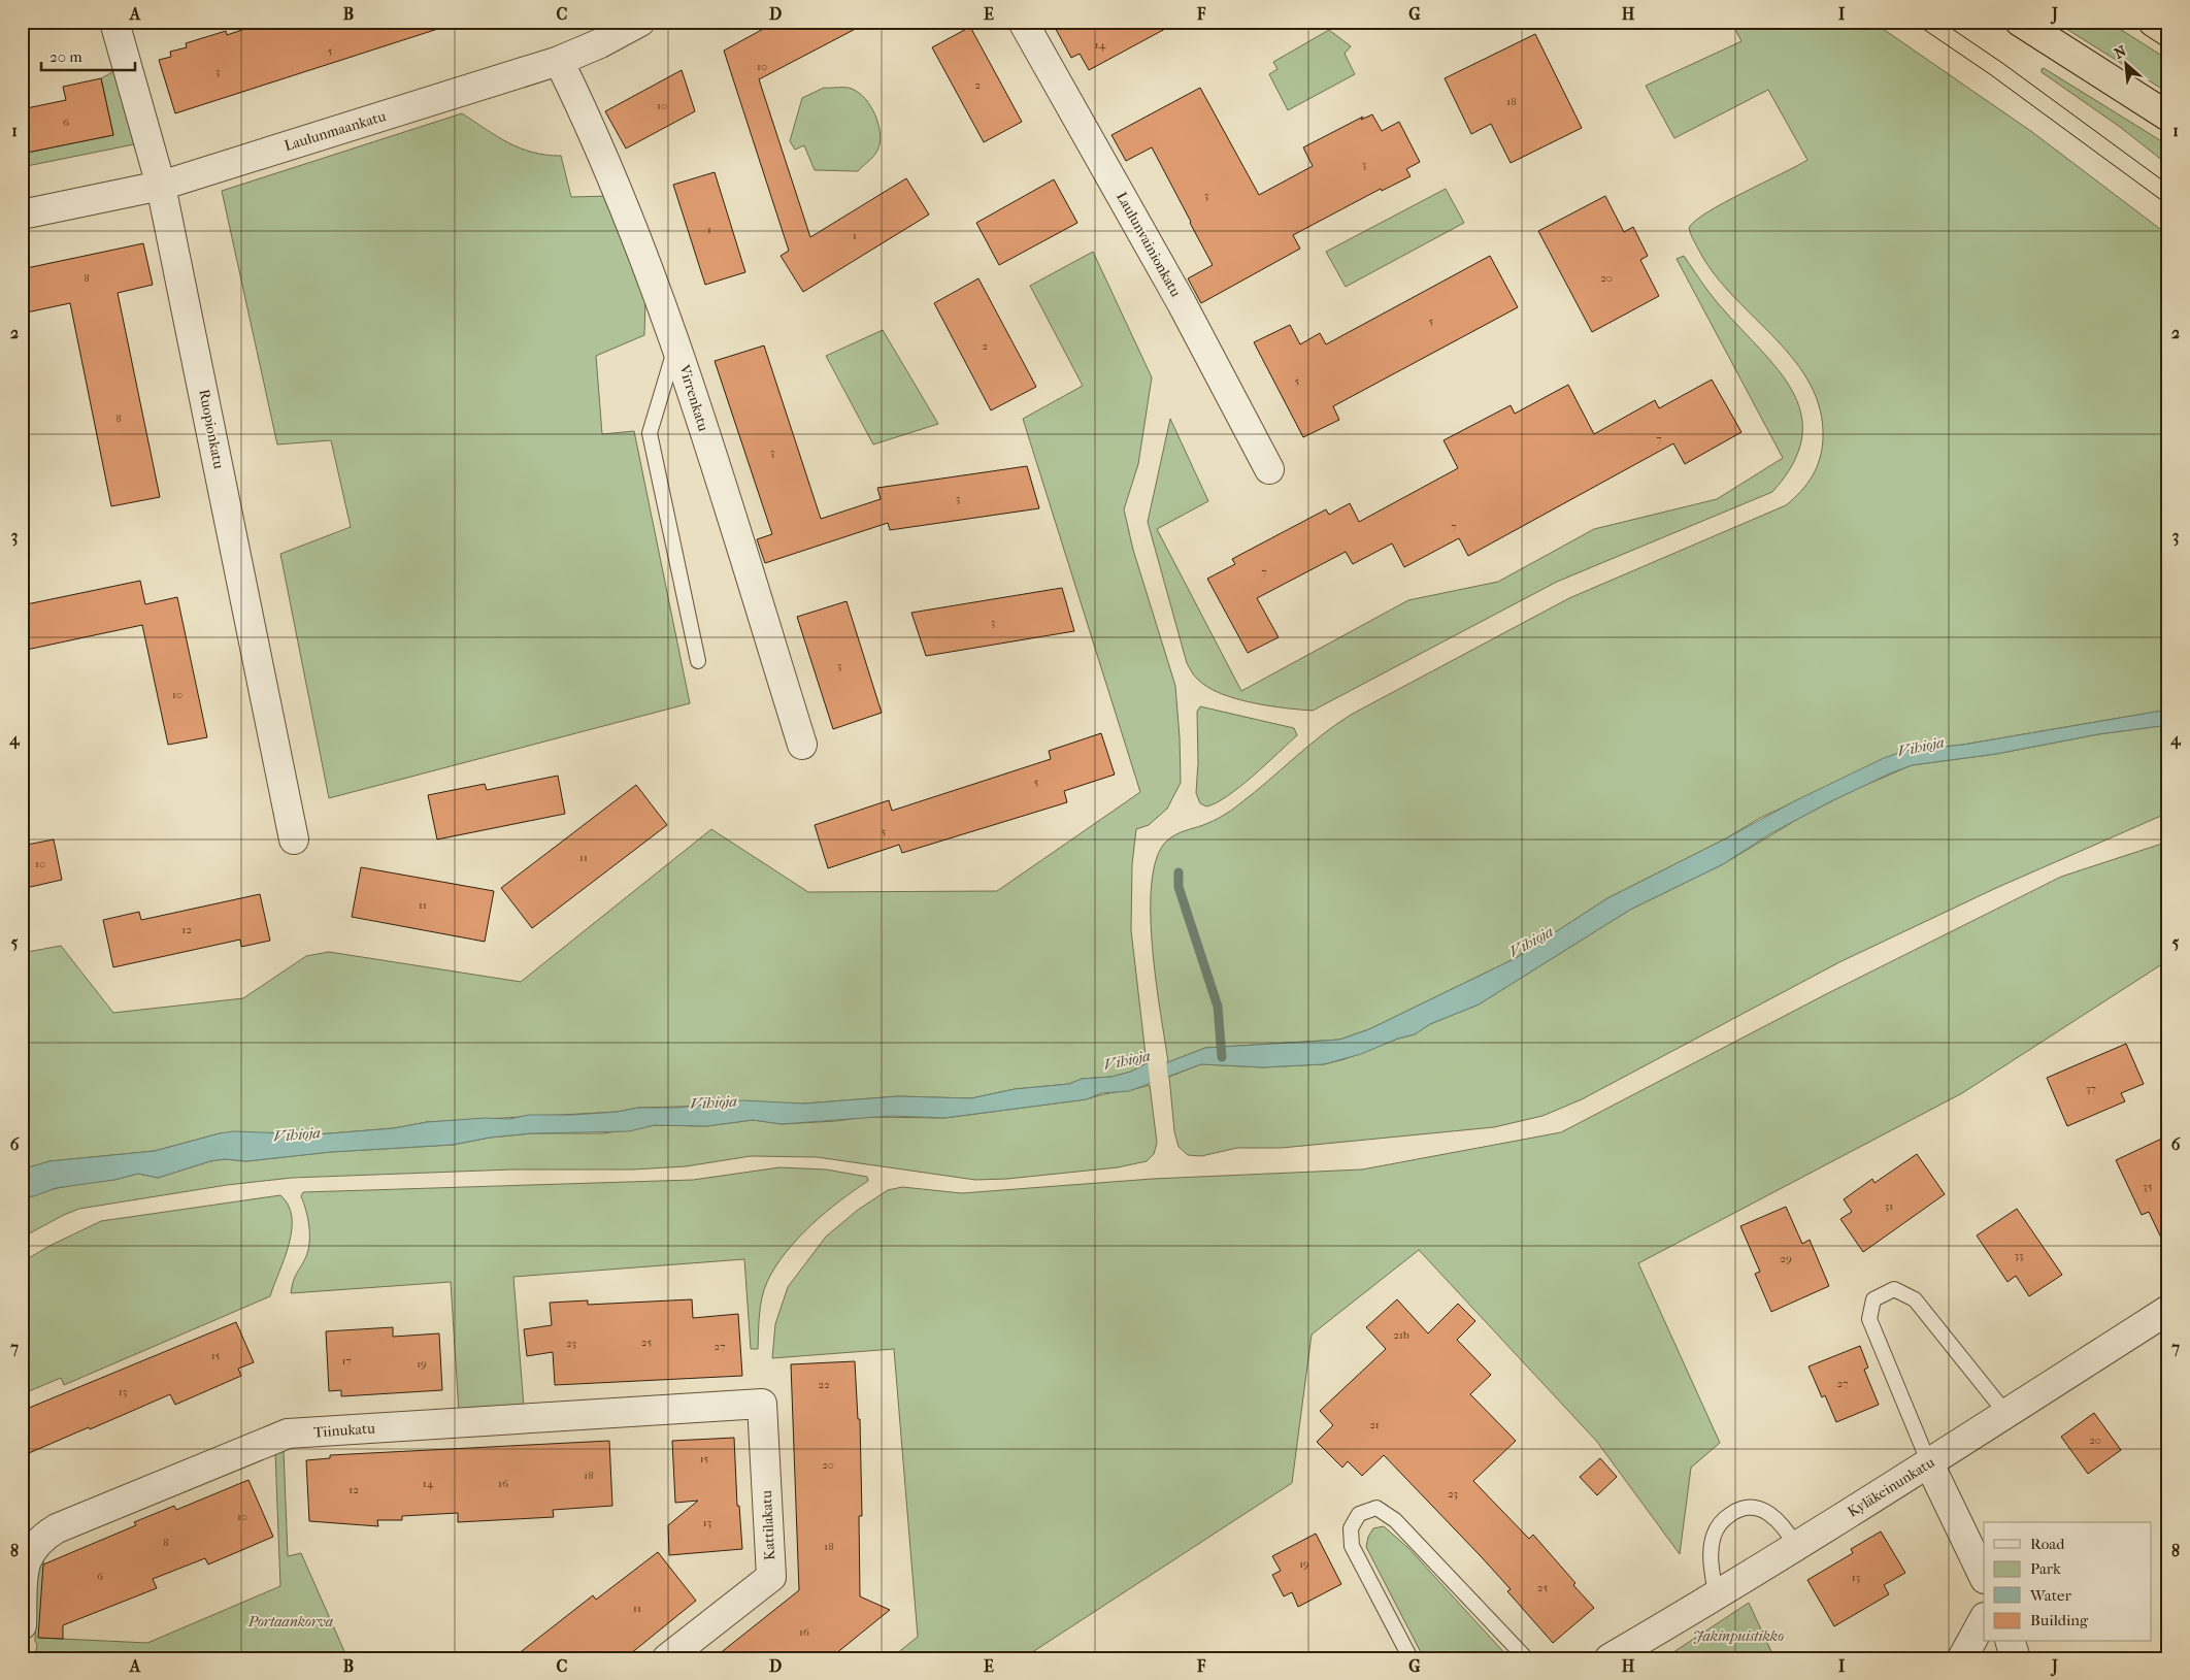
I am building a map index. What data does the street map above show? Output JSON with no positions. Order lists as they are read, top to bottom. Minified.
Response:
{"streets":{"street":["Laulunmaankatu","Laulunvainionkatu","Virrenkatu","Ruopionkatu","Tiinukatu","Kyläkeinunkatu","Kattilakatu"]},"crossings":[["Laulunmaankatu","Virrenkatu"],["Laulunmaankatu","Ruopionkatu"],["Tiinukatu","Kattilakatu"]],"water":["Vihioja"],"parks":["Portaankorva","Jakinpuistikko"],"house_numbers":["14","5","10","3","2","18","10","6","3","3","1","1","8","20","5","2","5","8","7","3","3","7","7","3","3","10","5","5","11","10","11","12","37","35","31","33","29","21b","25","23","27","15","17","19","27","22","13","21","20","15","20","18","14","16","12","23","10","13","8","18","19","6","13","25","11","16"],"legend":["Road","Park","Water","Building"],"scale_bar":"20 m","north":"top left","grid":{"columns":["A","B","C","D","E","F","G","H","I","J"],"rows":["1","2","3","4","5","6","7","8"]}}
